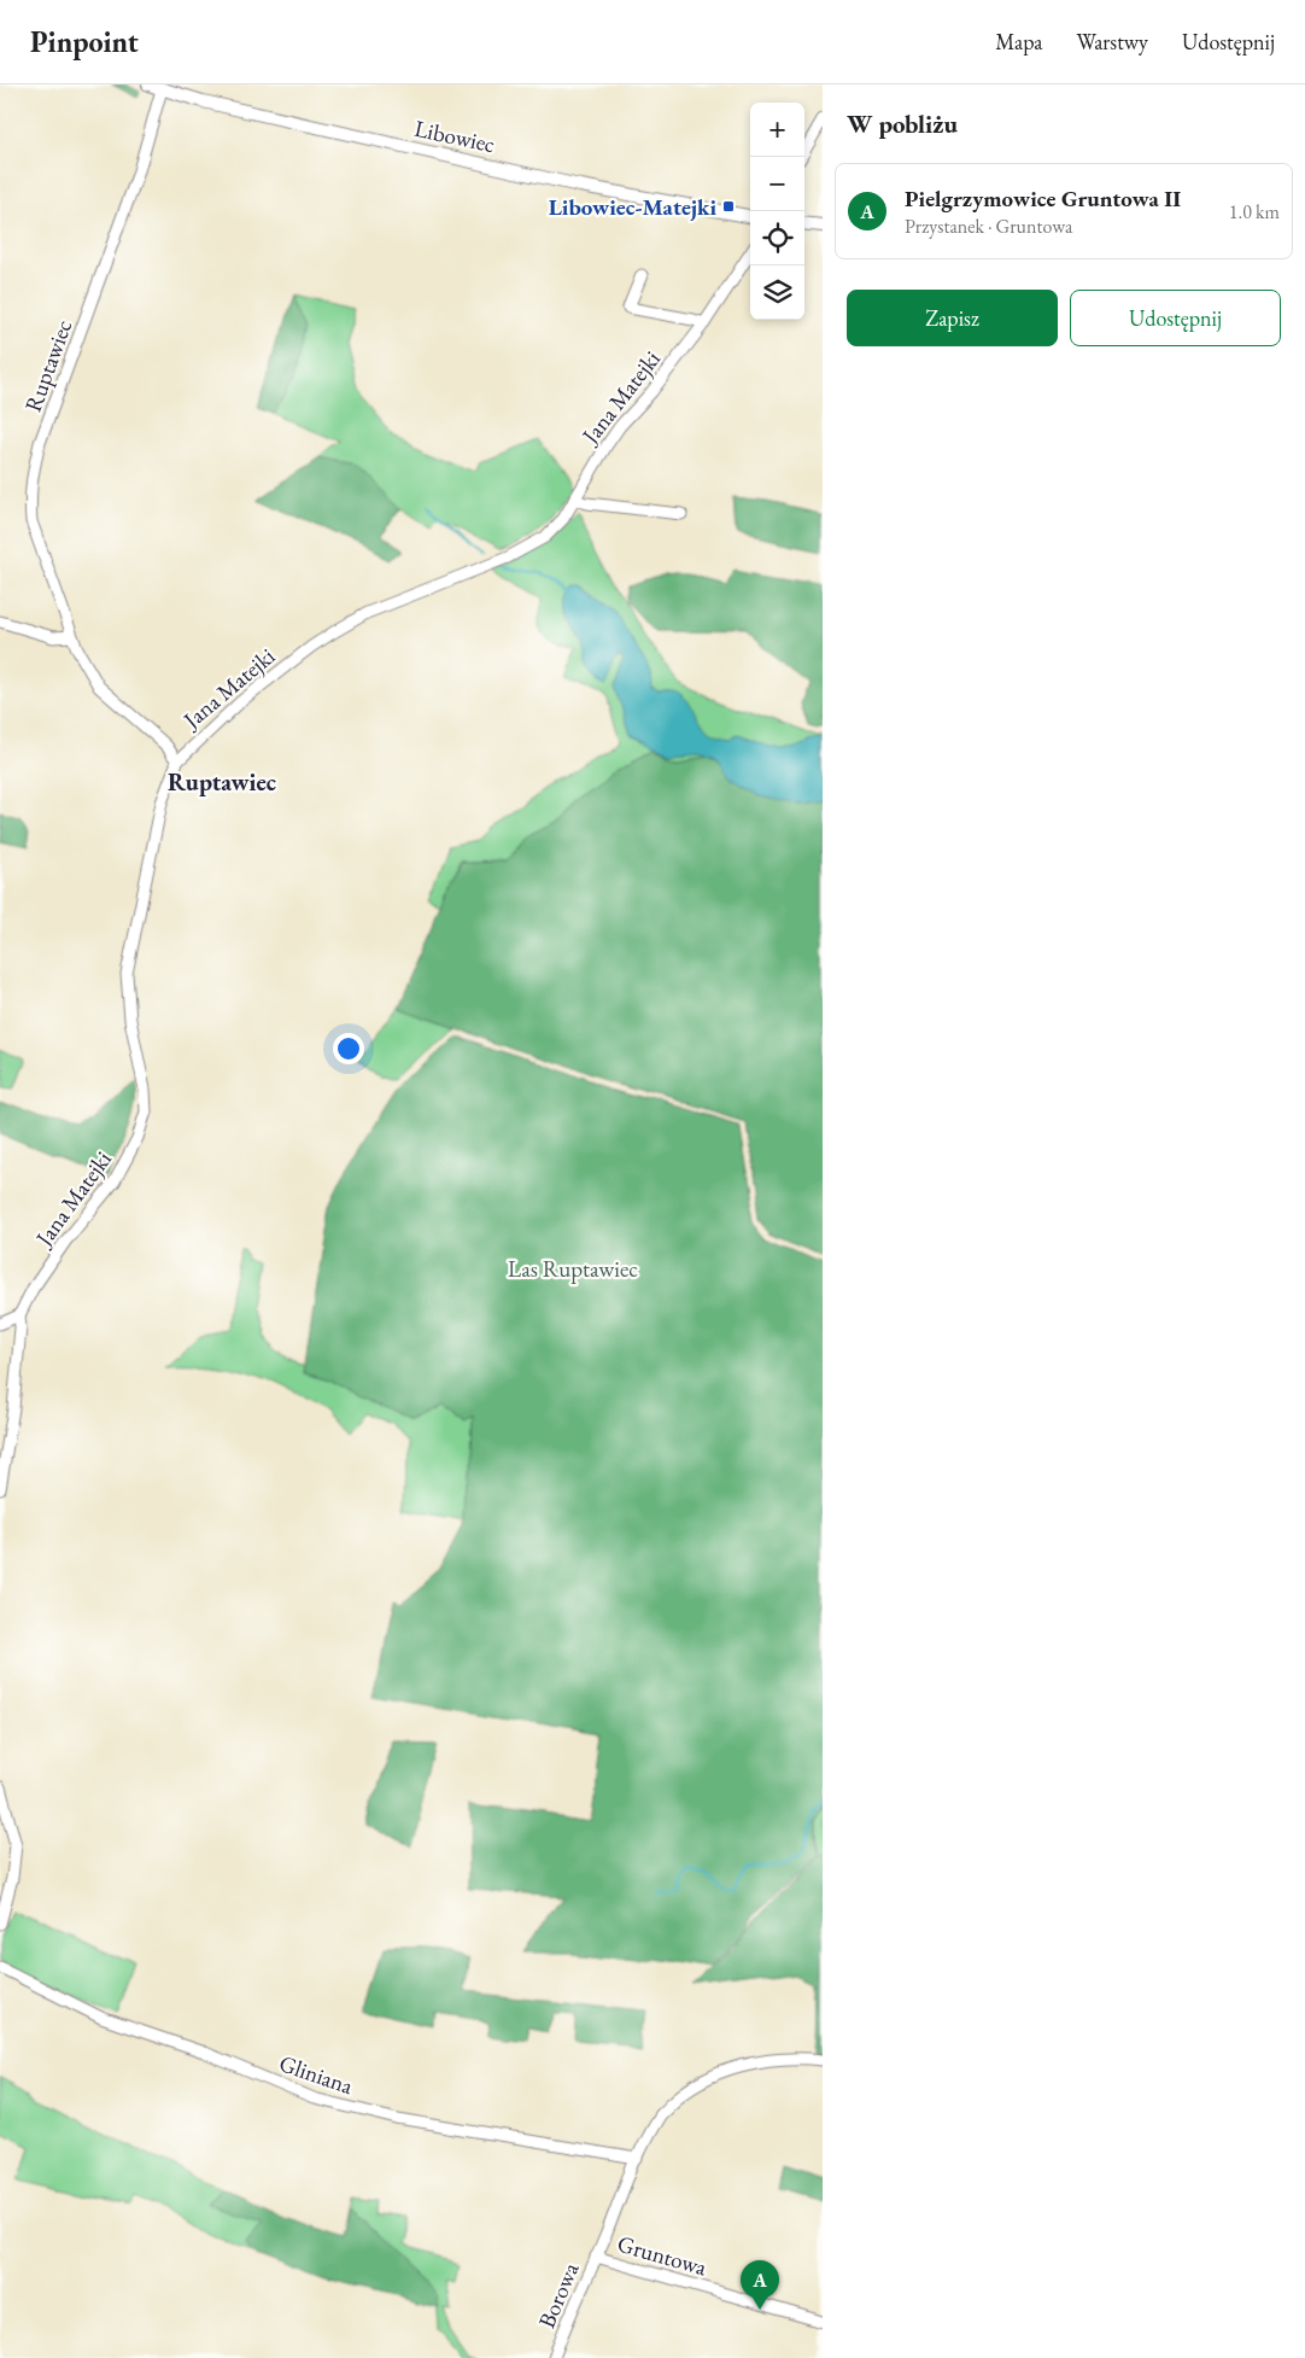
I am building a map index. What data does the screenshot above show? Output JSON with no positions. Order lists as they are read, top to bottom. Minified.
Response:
{"streets":{"street":["Libowiec","Ruptawiec","Jana Matejki","Gliniana","Gruntowa","Borowa"]},"crossings":[["Libowiec","Ruptawiec"],["Ruptawiec","Jana Matejki"],["Gliniana","Borowa"],["Gruntowa","Borowa"]],"districts":["Ruptawiec"],"parks":["Las Ruptawiec"],"places":{"transit":["Libowiec-Matejki"]},"page":{"header":"Pinpoint","nav":["Mapa","Warstwy","Udostępnij"],"heading":"W pobliżu","map_buttons":["+","−"],"list":[{"mark":"A","name":"Pielgrzymowice Gruntowa II","note":"Przystanek · Gruntowa","value":"1.0 km"}],"buttons":["Zapisz","Udostępnij"],"pins":"A"}}
